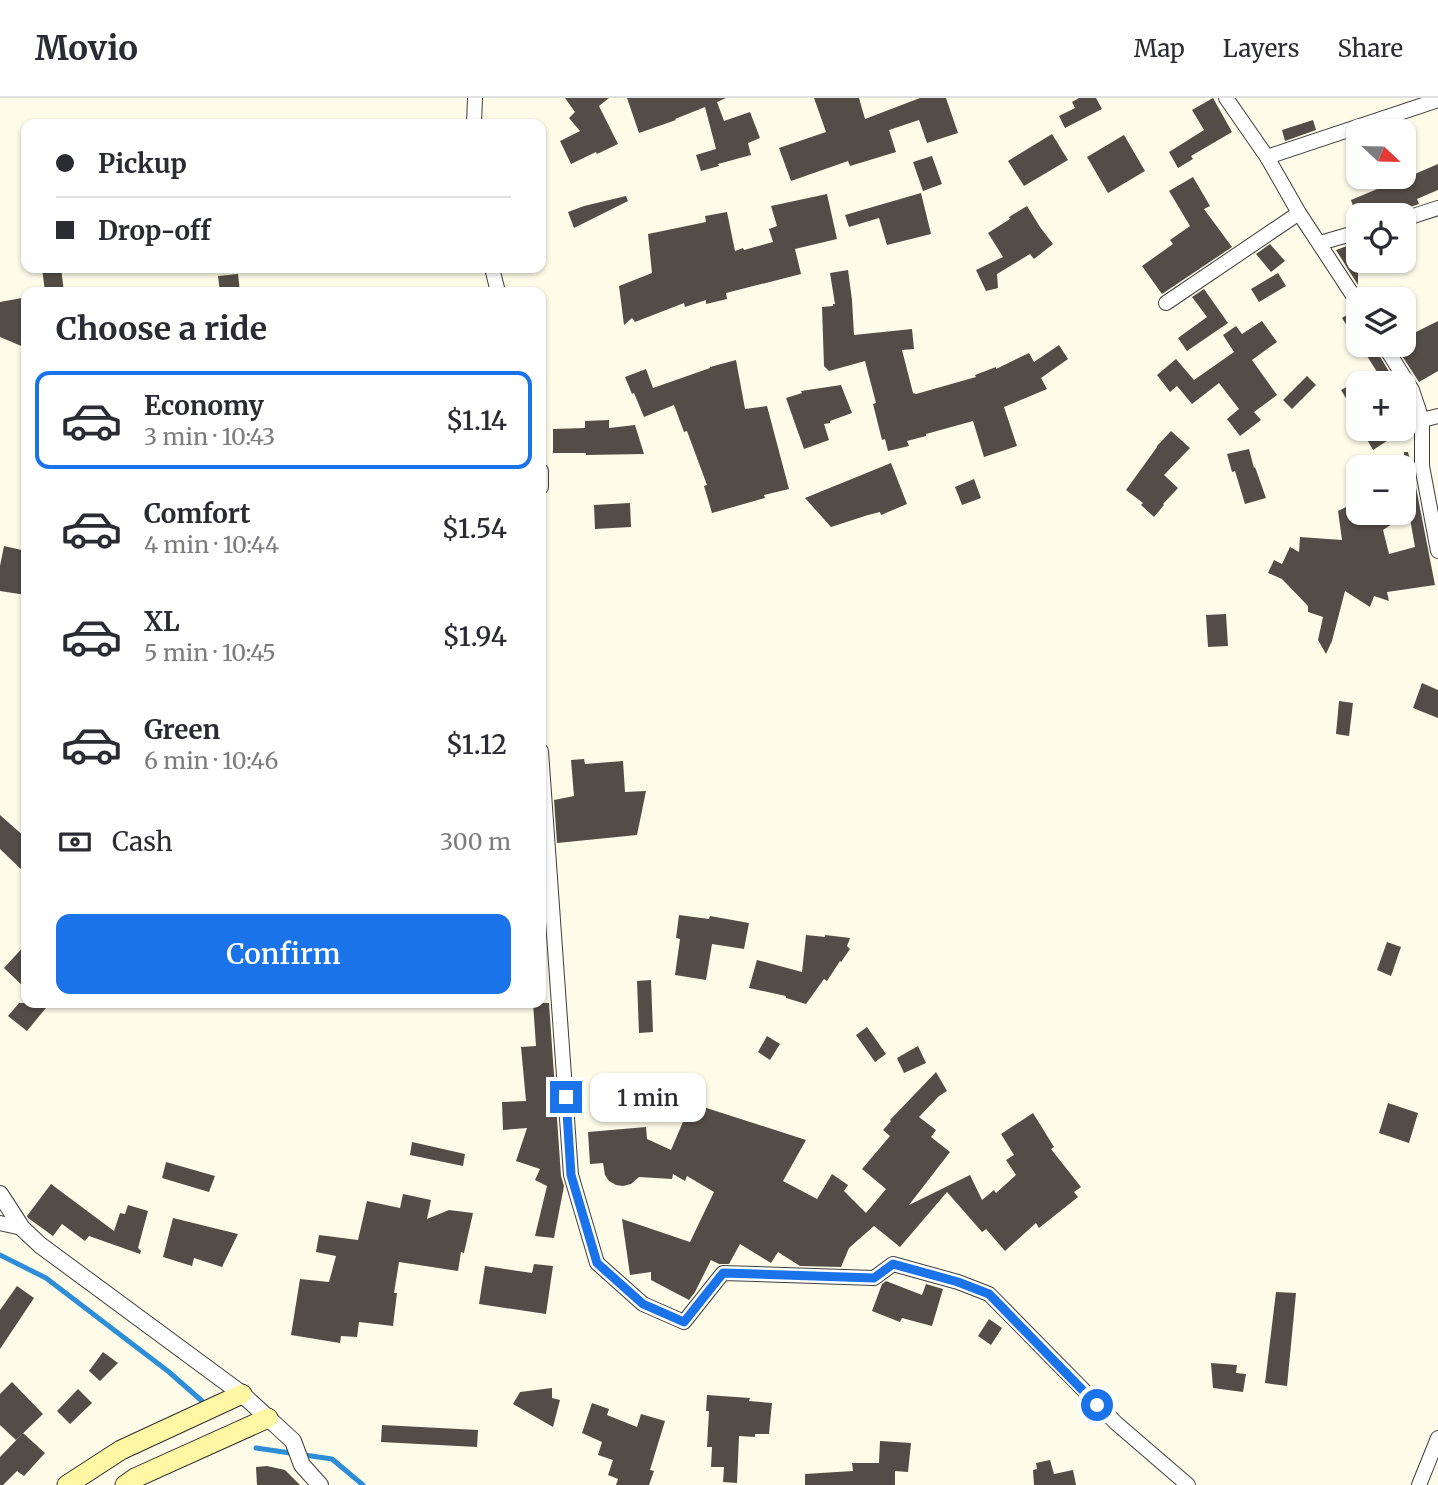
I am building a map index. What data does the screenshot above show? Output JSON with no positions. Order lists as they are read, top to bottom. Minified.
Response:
{"north":"right","page":{"header":"Movio","nav":["Map","Layers","Share"],"map_buttons":["+","−"],"banner":["Pickup","Drop-off"],"heading":"Choose a ride","list":[{"name":"Economy","note":"3 min · 10:43","value":"$1.14"},{"name":"Comfort","note":"4 min · 10:44","value":"$1.54"},{"name":"XL","note":"5 min · 10:45","value":"$1.94"},{"name":"Green","note":"6 min · 10:46","value":"$1.12"}],"pay":["Cash","300 m"],"buttons":"Confirm","bubble":"1 min"}}
